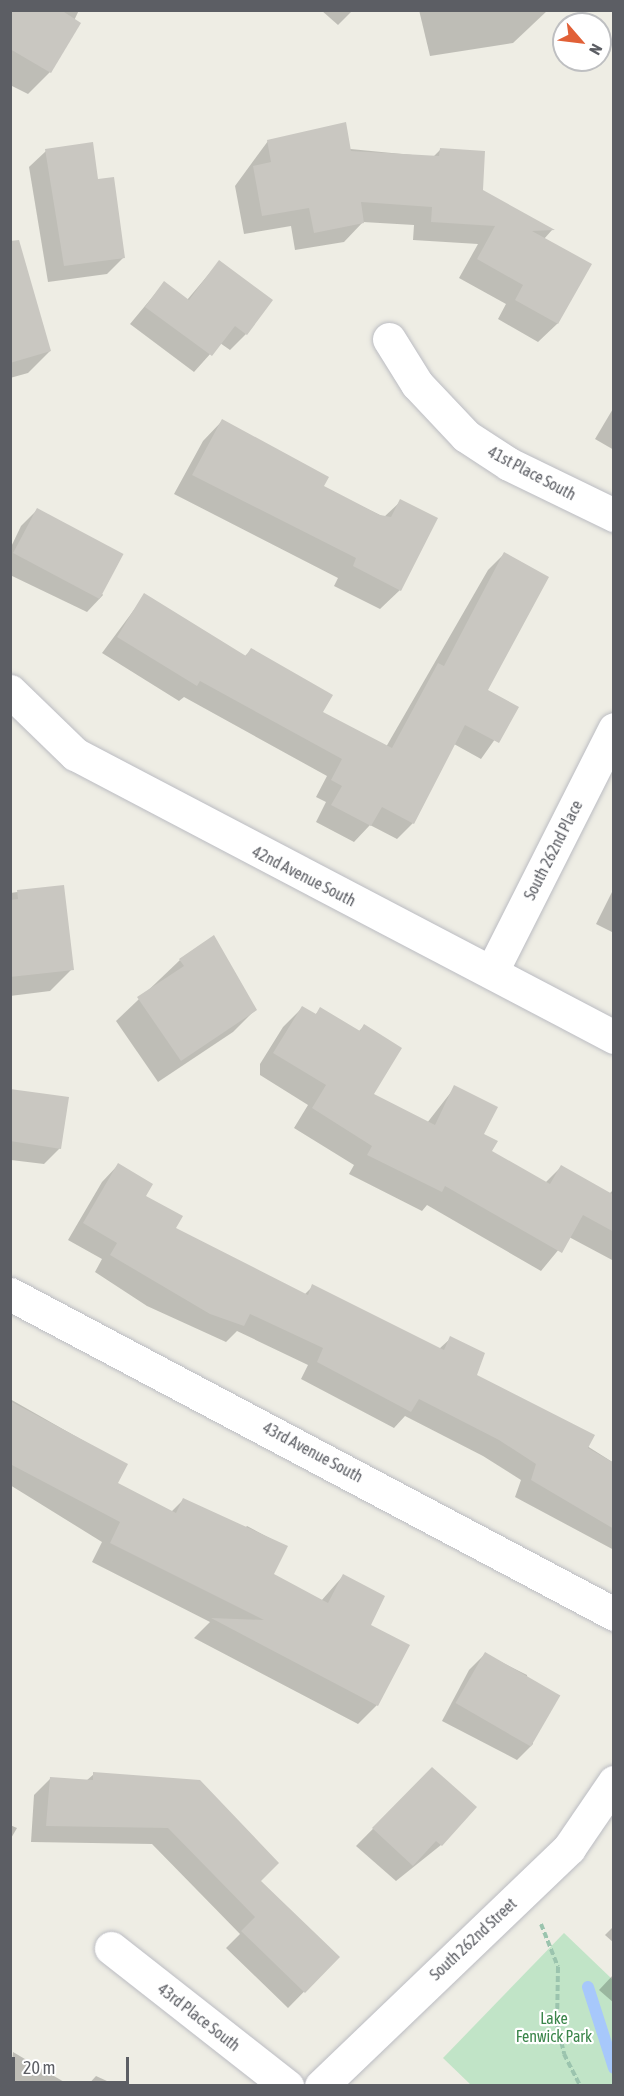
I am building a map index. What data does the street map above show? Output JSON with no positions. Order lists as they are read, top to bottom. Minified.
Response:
{"streets":{"street":["41st Place South","South 262nd Place","42nd Avenue South","43rd Avenue South","South 262nd Street","43rd Place South"]},"crossings":[["South 262nd Place","42nd Avenue South"]],"parks":["Lake Fenwick Park"],"scale_bar":"20 m","north":"bottom right"}
